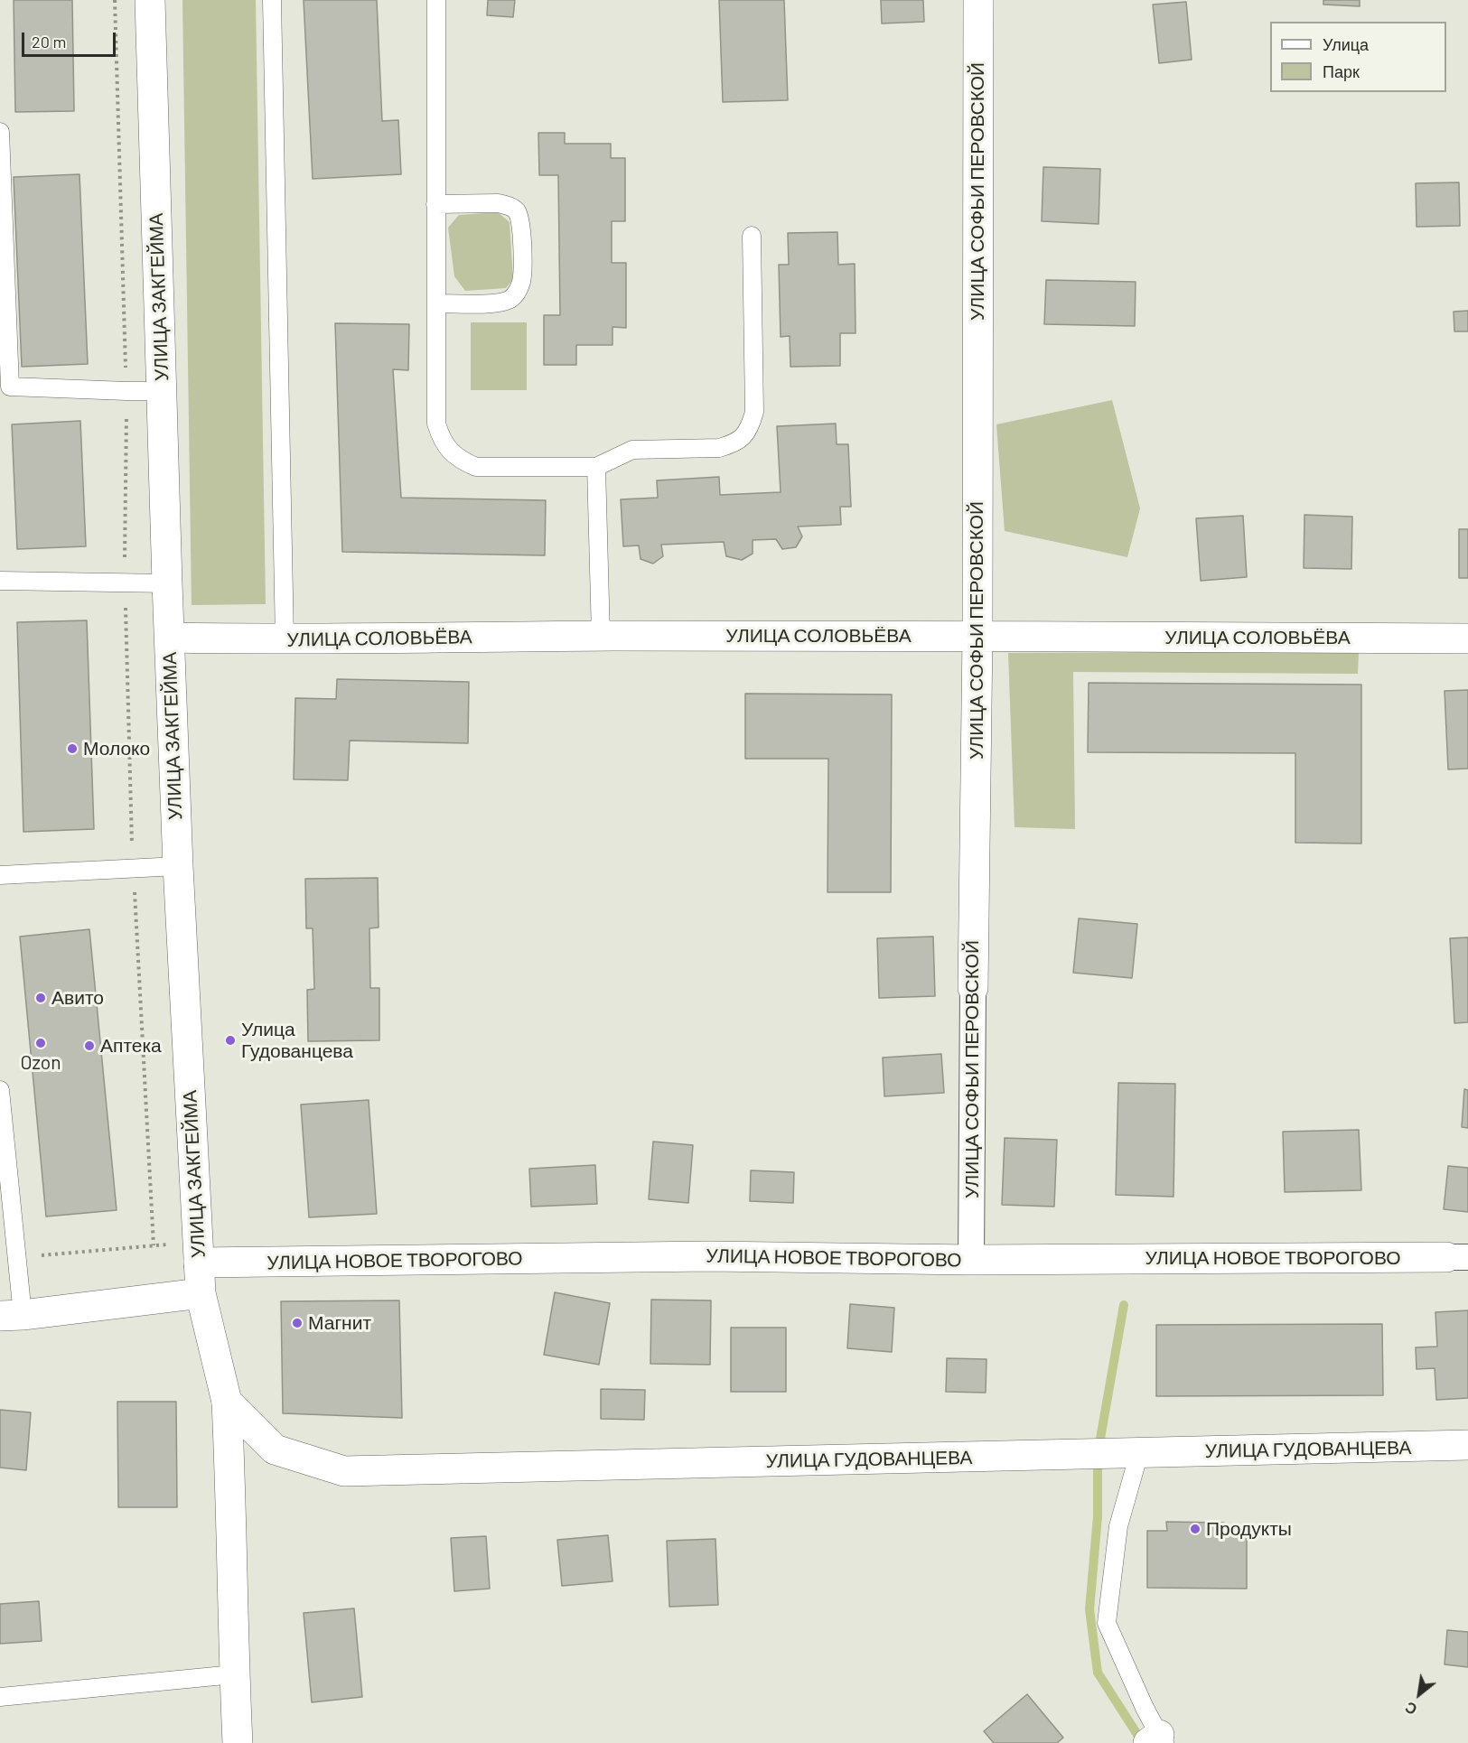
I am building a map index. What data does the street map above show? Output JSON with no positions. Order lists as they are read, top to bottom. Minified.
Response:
{"streets":{"street":["УЛИЦА СОФЬИ ПЕРОВСКОЙ","УЛИЦА ЗАКГЕЙМА","УЛИЦА СОЛОВЬЁВА","УЛИЦА НОВОЕ ТВОРОГОВО","УЛИЦА ГУДОВАНЦЕВА"]},"crossings":[["УЛИЦА СОФЬИ ПЕРОВСКОЙ","УЛИЦА СОЛОВЬЁВА"],["УЛИЦА СОФЬИ ПЕРОВСКОЙ","УЛИЦА НОВОЕ ТВОРОГОВО"],["УЛИЦА ЗАКГЕЙМА","УЛИЦА СОЛОВЬЁВА"],["УЛИЦА ЗАКГЕЙМА","УЛИЦА НОВОЕ ТВОРОГОВО"],["УЛИЦА ЗАКГЕЙМА","УЛИЦА ГУДОВАНЦЕВА"]],"places":["Молоко","Авито","Улица Гудованцева","Ozon","Аптека","Магнит","Продукты"],"legend":["Улица","Парк"],"scale_bar":"20 m","north":"bottom left"}
